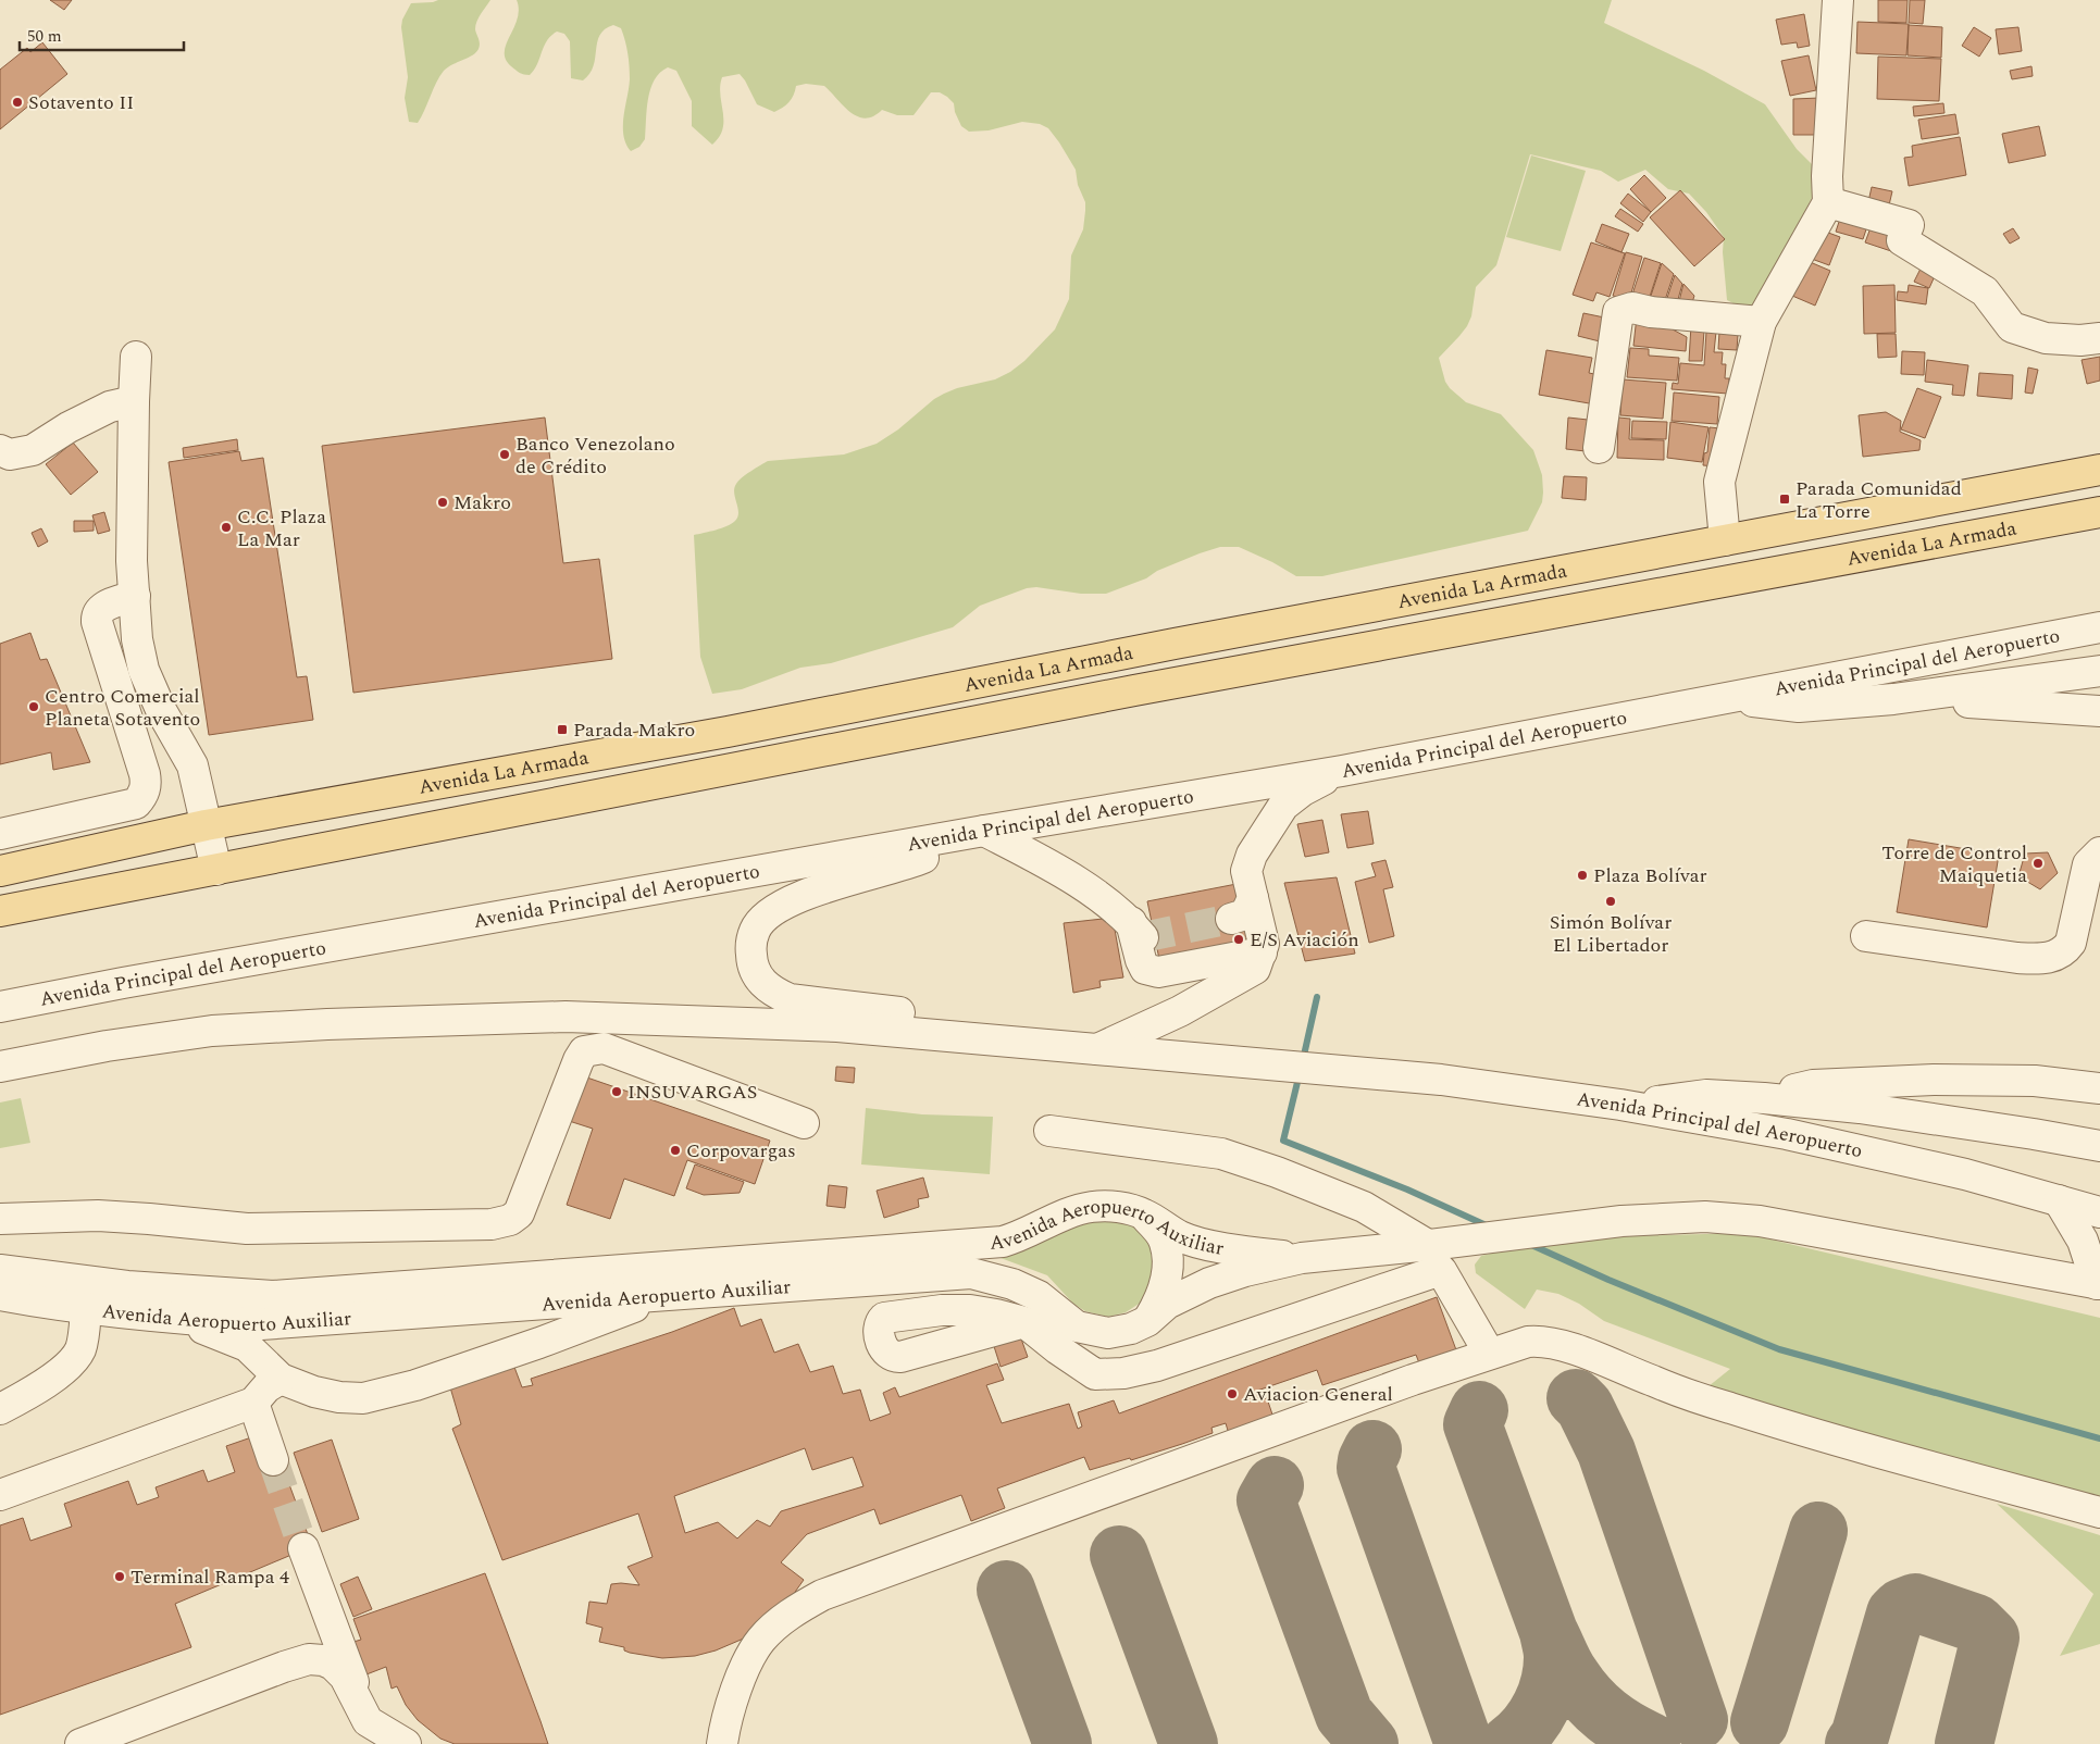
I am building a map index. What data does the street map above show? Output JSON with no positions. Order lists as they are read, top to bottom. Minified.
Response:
{"streets":{"main road":["Avenida La Armada"],"street":["Avenida Principal del Aeropuerto","Avenida Aeropuerto Auxiliar"]},"places":{"other":["Sotavento II","Banco Venezolano de Crédito","Makro","C.C. Plaza La Mar","Centro Comercial Planeta Sotavento","Torre de Control Maiquetia","Plaza Bolívar","Simón Bolívar El Libertador","E/S Aviación","INSUVARGAS","Corpovargas","Aviacion General","Terminal Rampa 4"],"transit":["Parada Comunidad La Torre","Parada Makro"]},"scale_bar":"50 m"}
